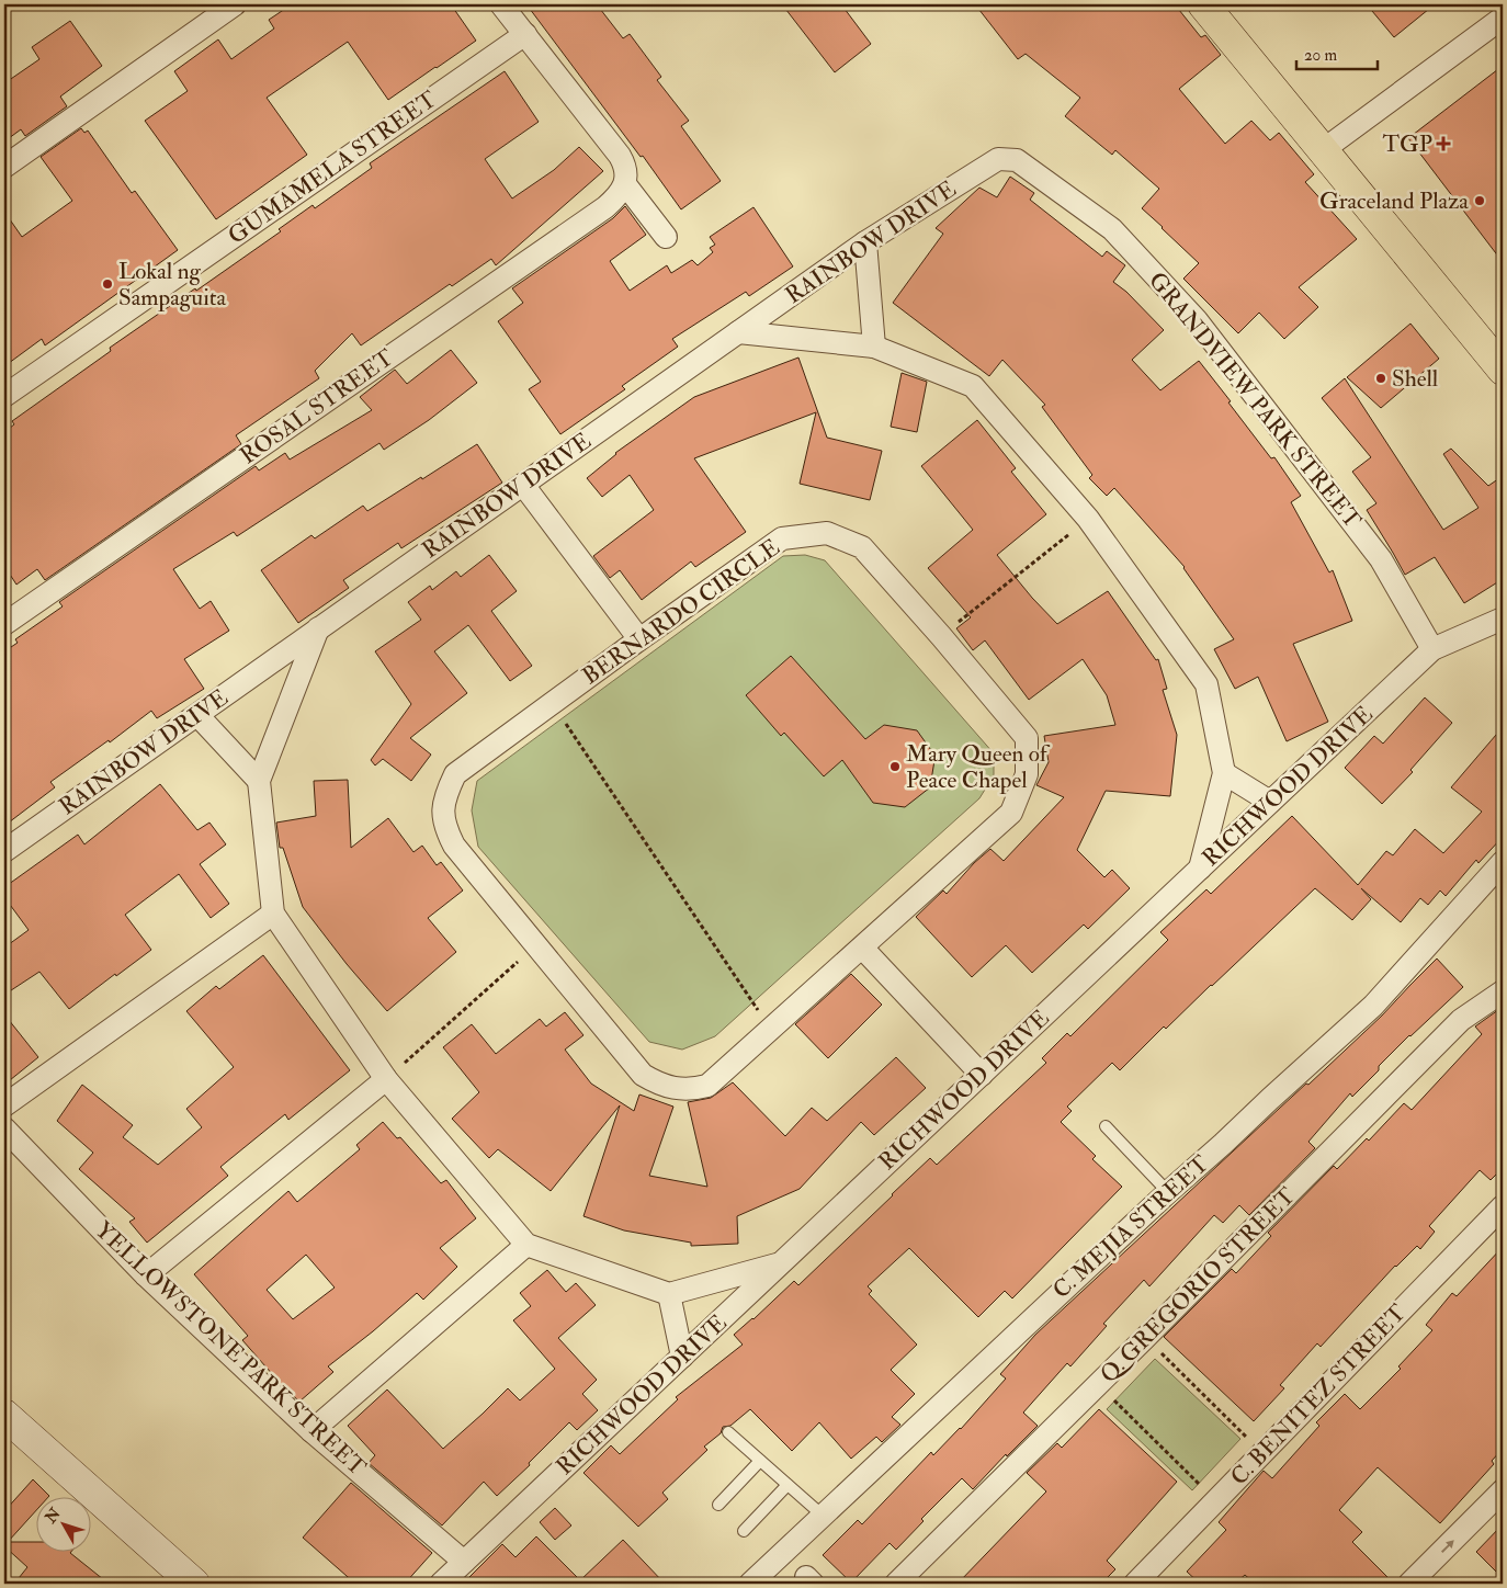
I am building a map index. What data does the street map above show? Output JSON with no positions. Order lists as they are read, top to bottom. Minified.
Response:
{"streets":{"street":["GUMAMELA STREET","RAINBOW DRIVE","GRANDVIEW PARK STREET","ROSAL STREET","BERNARDO CIRCLE","RICHWOOD DRIVE","C. MEJIA STREET","Q. GREGORIO STREET","YELLOWSTONE PARK STREET","C. BENITEZ STREET"]},"crossings":[["RAINBOW DRIVE","GRANDVIEW PARK STREET"],["GRANDVIEW PARK STREET","RICHWOOD DRIVE"],["RICHWOOD DRIVE","YELLOWSTONE PARK STREET"]],"places":{"health":["TGP"],"other":["Graceland Plaza","Lokal ng Sampaguita","Shell","Mary Queen of Peace Chapel"]},"scale_bar":"20 m","north":"top left"}
